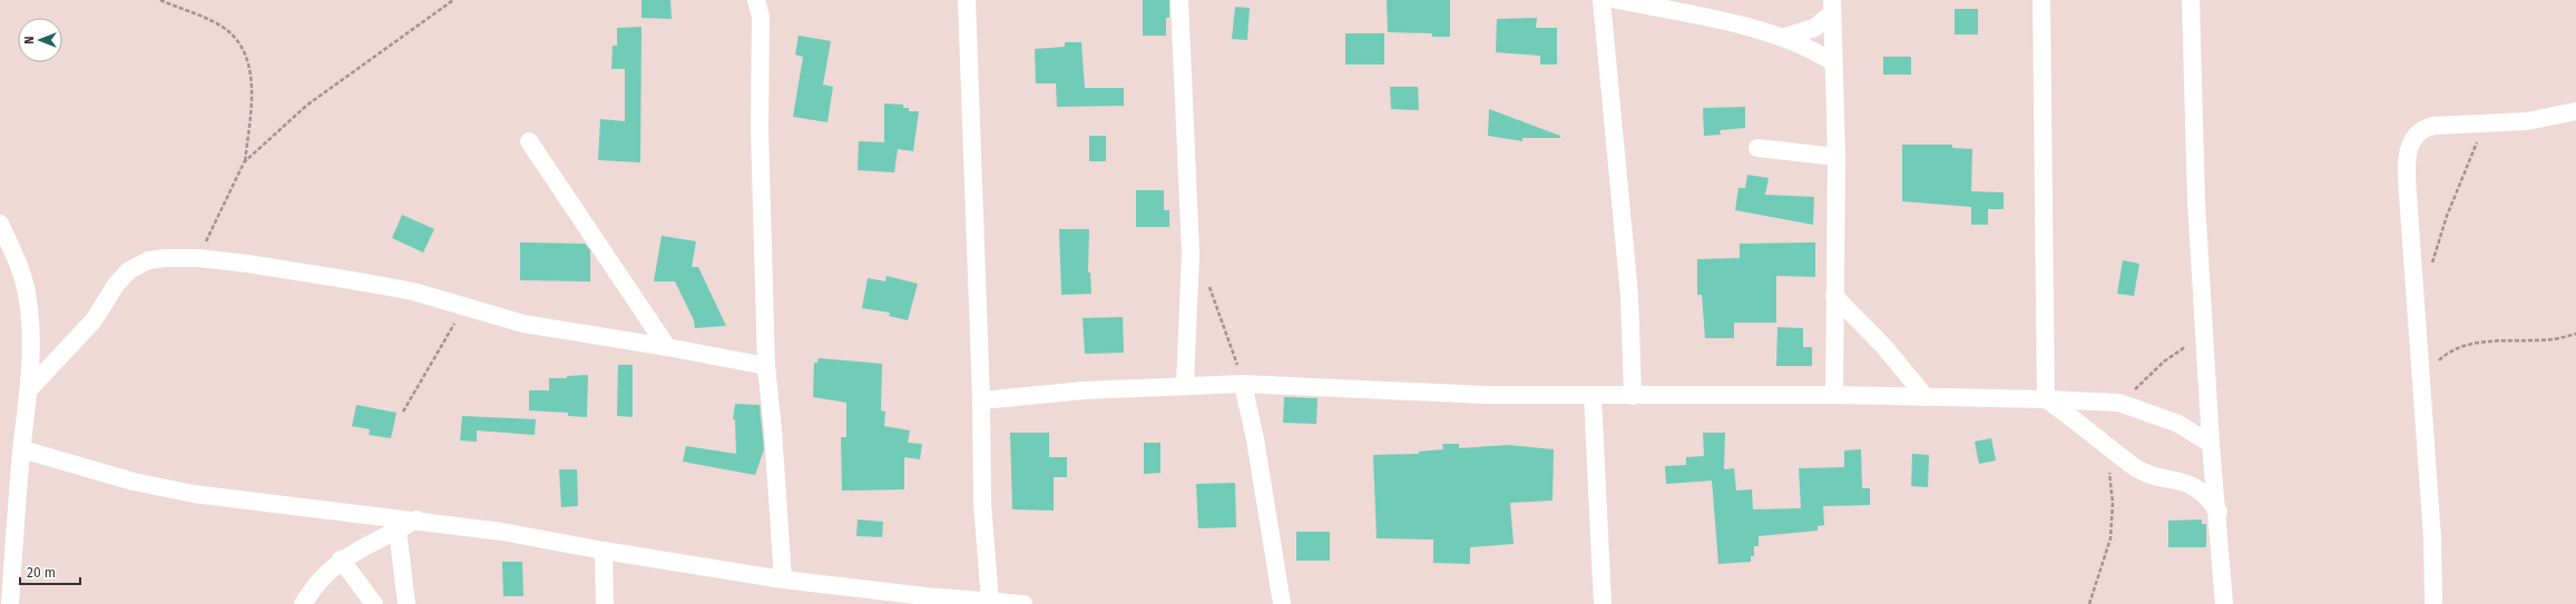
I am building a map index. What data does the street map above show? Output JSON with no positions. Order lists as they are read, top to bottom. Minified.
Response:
{"scale_bar":"20 m","north":"left"}
